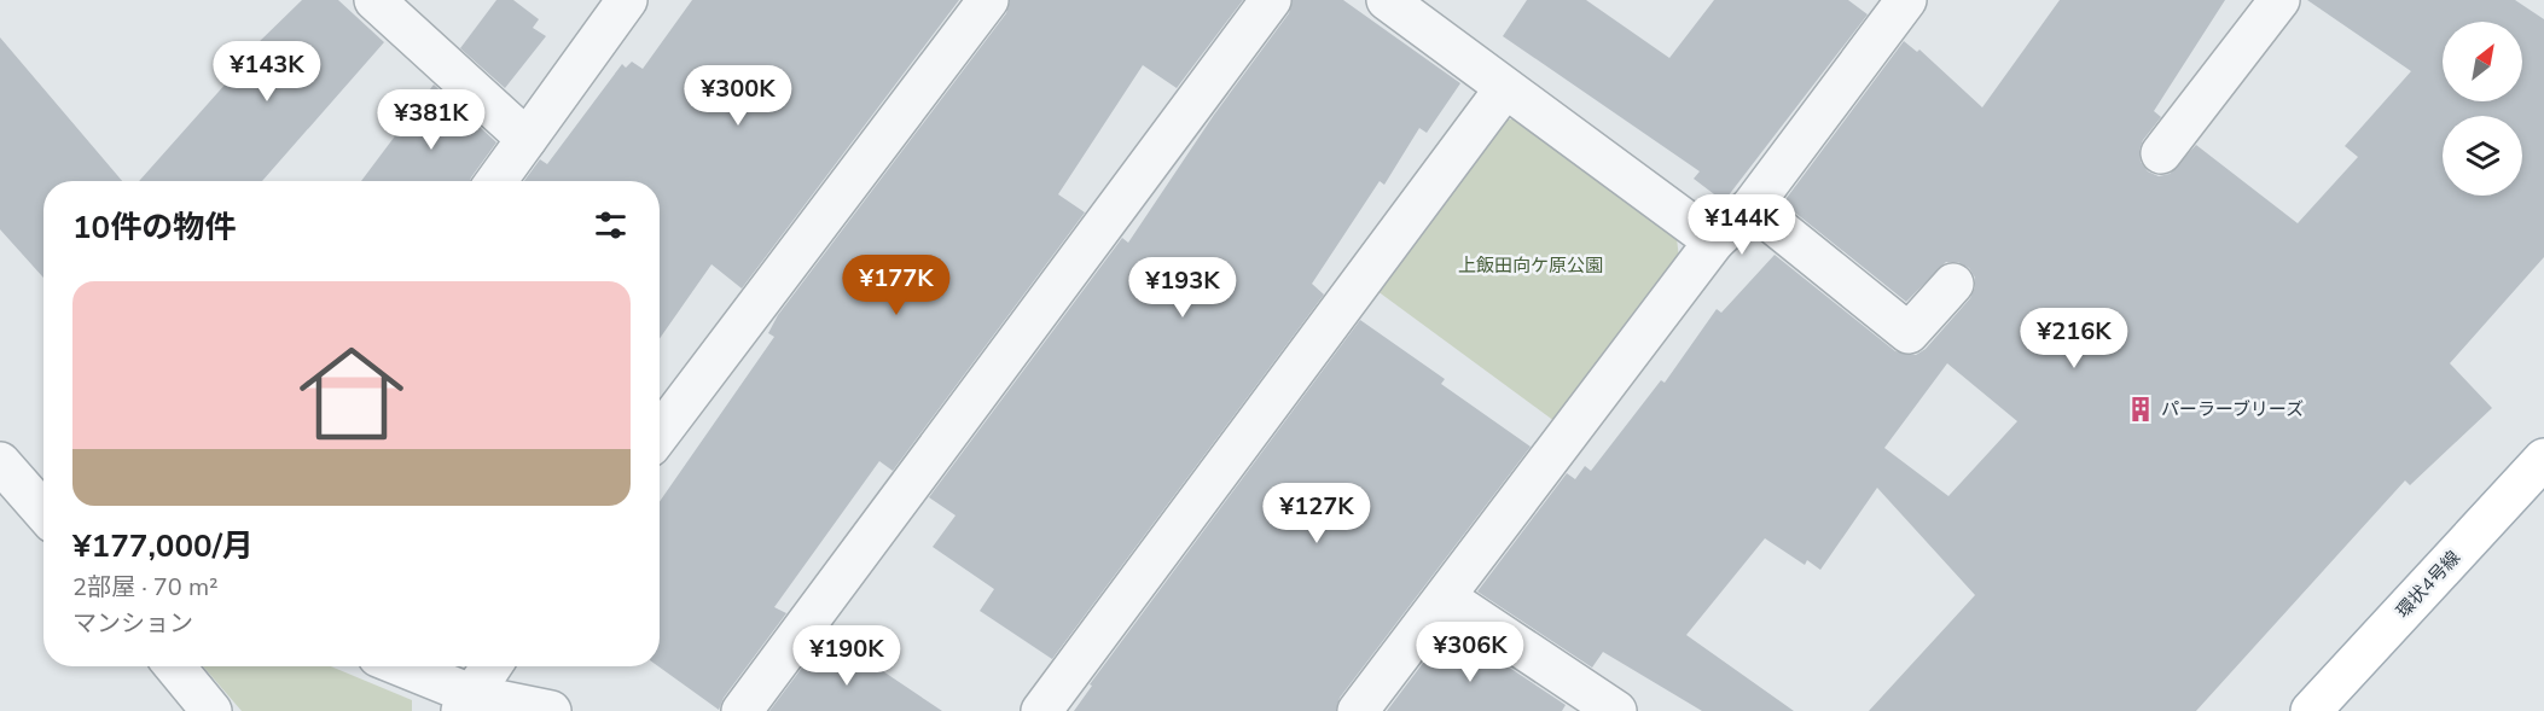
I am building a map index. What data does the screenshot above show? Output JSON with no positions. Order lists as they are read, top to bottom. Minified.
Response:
{"streets":{"main road":["環状4号線"]},"parks":["上飯田向ケ原公園"],"places":{"building":["パーラーブリーズ"]},"north":"top right","page":{"price":["¥143K","¥300K","¥381K","¥144K","¥177K","¥193K","¥216K","¥127K","¥306K","¥190K"],"heading":"10件の物件","list":[{"name":"¥177,000/月","note":"2部屋 · 70 m² · マンション"}]}}
